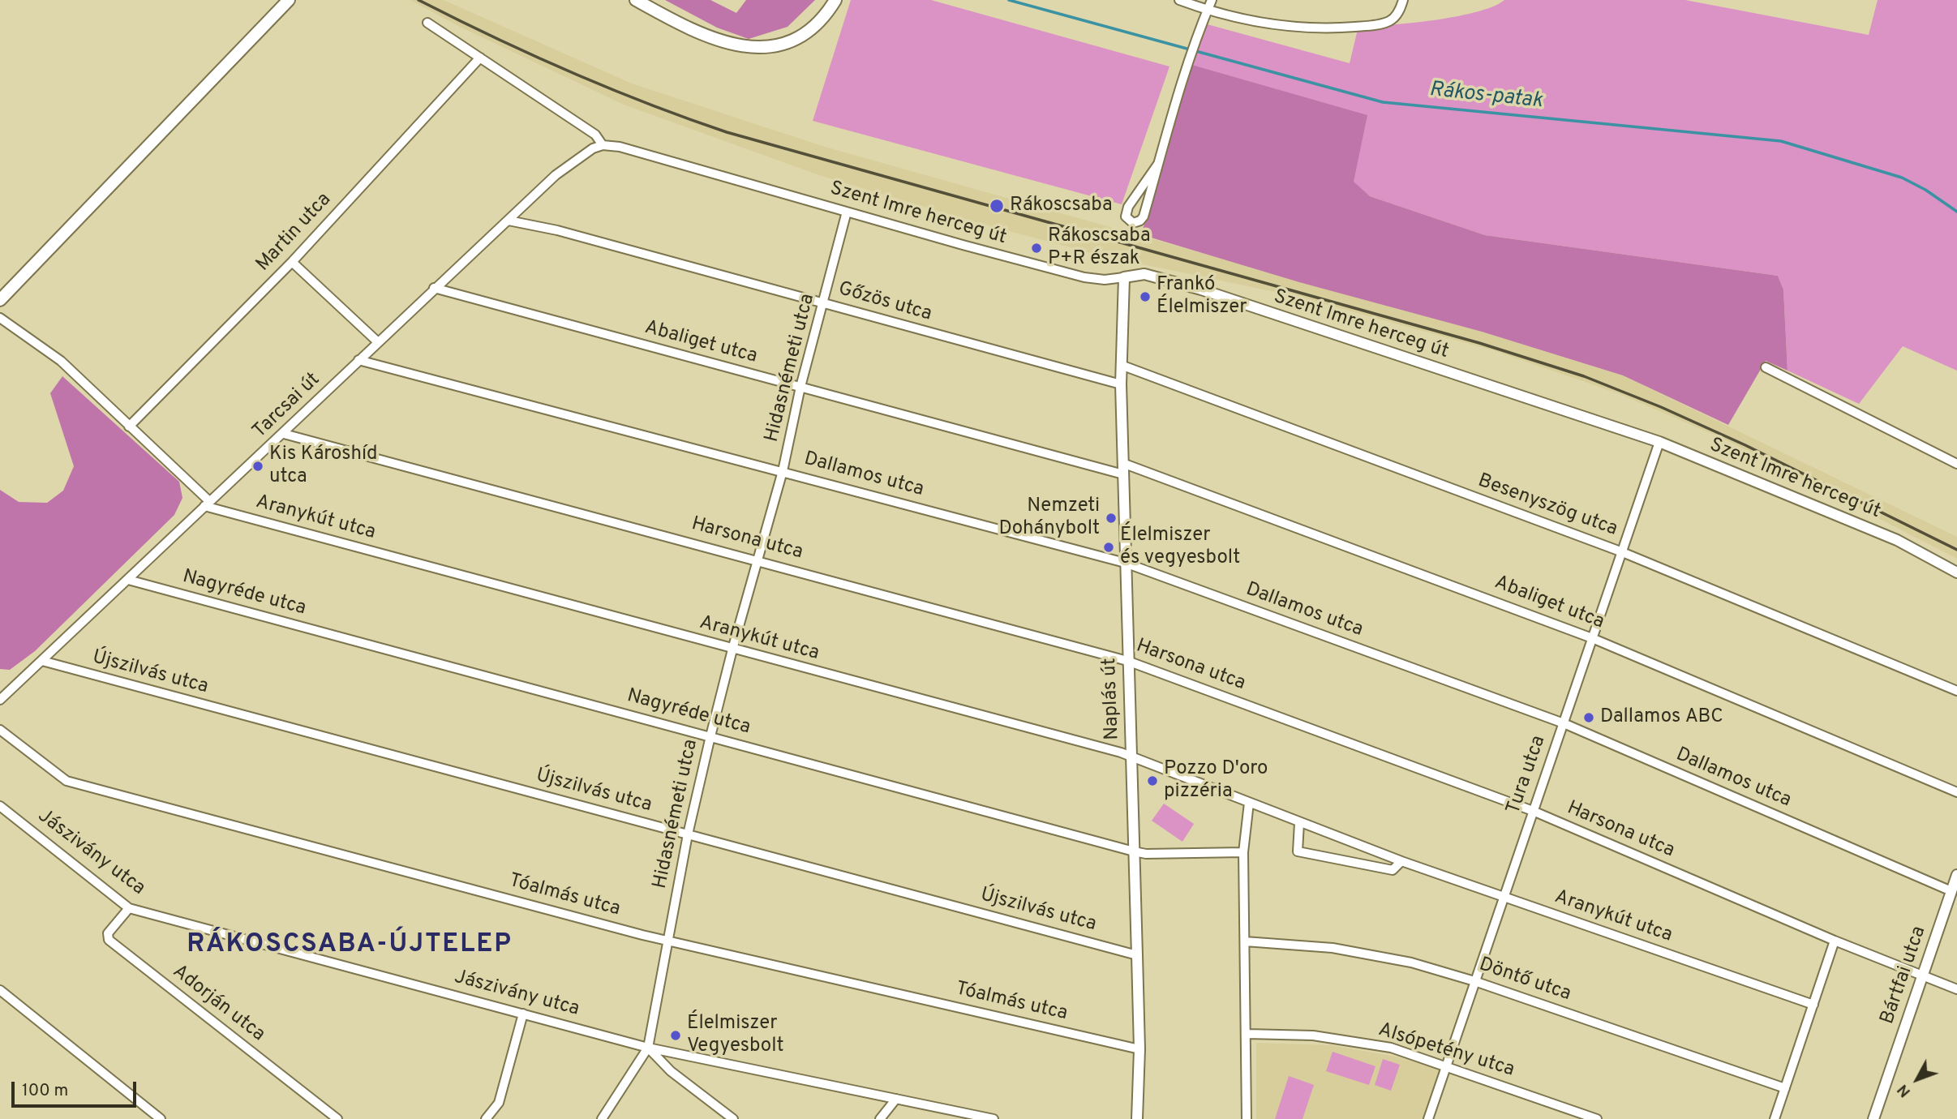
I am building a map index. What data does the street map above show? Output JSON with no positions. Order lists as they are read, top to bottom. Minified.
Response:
{"streets":{"street":["Szent Imre herceg út","Martin utca","Gőzös utca","Abaliget utca","Hidasnémeti utca","Tarcsai út","Dallamos utca","Besenyszög utca","Aranykút utca","Harsona utca","Nagyréde utca","Újszilvás utca","Naplás út","Tura utca","Jászivány utca","Tóalmás utca","Bártfai utca","Döntő utca","Adorján utca","Alsópetény utca"]},"crossings":[["Szent Imre herceg út","Hidasnémeti utca"],["Szent Imre herceg út","Tarcsai út"],["Szent Imre herceg út","Naplás út"],["Szent Imre herceg út","Tura utca"],["Gőzös utca","Hidasnémeti utca"],["Gőzös utca","Tarcsai út"],["Gőzös utca","Naplás út"],["Abaliget utca","Hidasnémeti utca"],["Abaliget utca","Tarcsai út"],["Abaliget utca","Naplás út"],["Abaliget utca","Tura utca"],["Hidasnémeti utca","Dallamos utca"],["Hidasnémeti utca","Aranykút utca"],["Hidasnémeti utca","Harsona utca"],["Hidasnémeti utca","Nagyréde utca"],["Hidasnémeti utca","Újszilvás utca"],["Hidasnémeti utca","Jászivány utca"],["Hidasnémeti utca","Tóalmás utca"],["Tarcsai út","Dallamos utca"],["Tarcsai út","Aranykút utca"],["Tarcsai út","Harsona utca"],["Tarcsai út","Nagyréde utca"],["Tarcsai út","Újszilvás utca"],["Dallamos utca","Naplás út"],["Dallamos utca","Tura utca"],["Dallamos utca","Bártfai utca"],["Besenyszög utca","Naplás út"],["Besenyszög utca","Tura utca"],["Aranykút utca","Naplás út"],["Aranykút utca","Tura utca"],["Harsona utca","Naplás út"],["Harsona utca","Tura utca"],["Harsona utca","Bártfai utca"],["Nagyréde utca","Naplás út"],["Újszilvás utca","Naplás út"],["Naplás út","Tóalmás utca"],["Tura utca","Döntő utca"],["Tura utca","Alsópetény utca"],["Jászivány utca","Adorján utca"]],"districts":["RÁKOSCSABA-ÚJTELEP"],"water":["Rákos-patak"],"places":["Rákoscsaba","Rákoscsaba P+R észak","Frankó Élelmiszer","Kis Károshíd utca","Nemzeti Dohánybolt","Élelmiszer és vegyesbolt","Dallamos ABC","Pozzo D'oro pizzéria","Élelmiszer Vegyesbolt"],"scale_bar":"100 m","north":"bottom left"}
